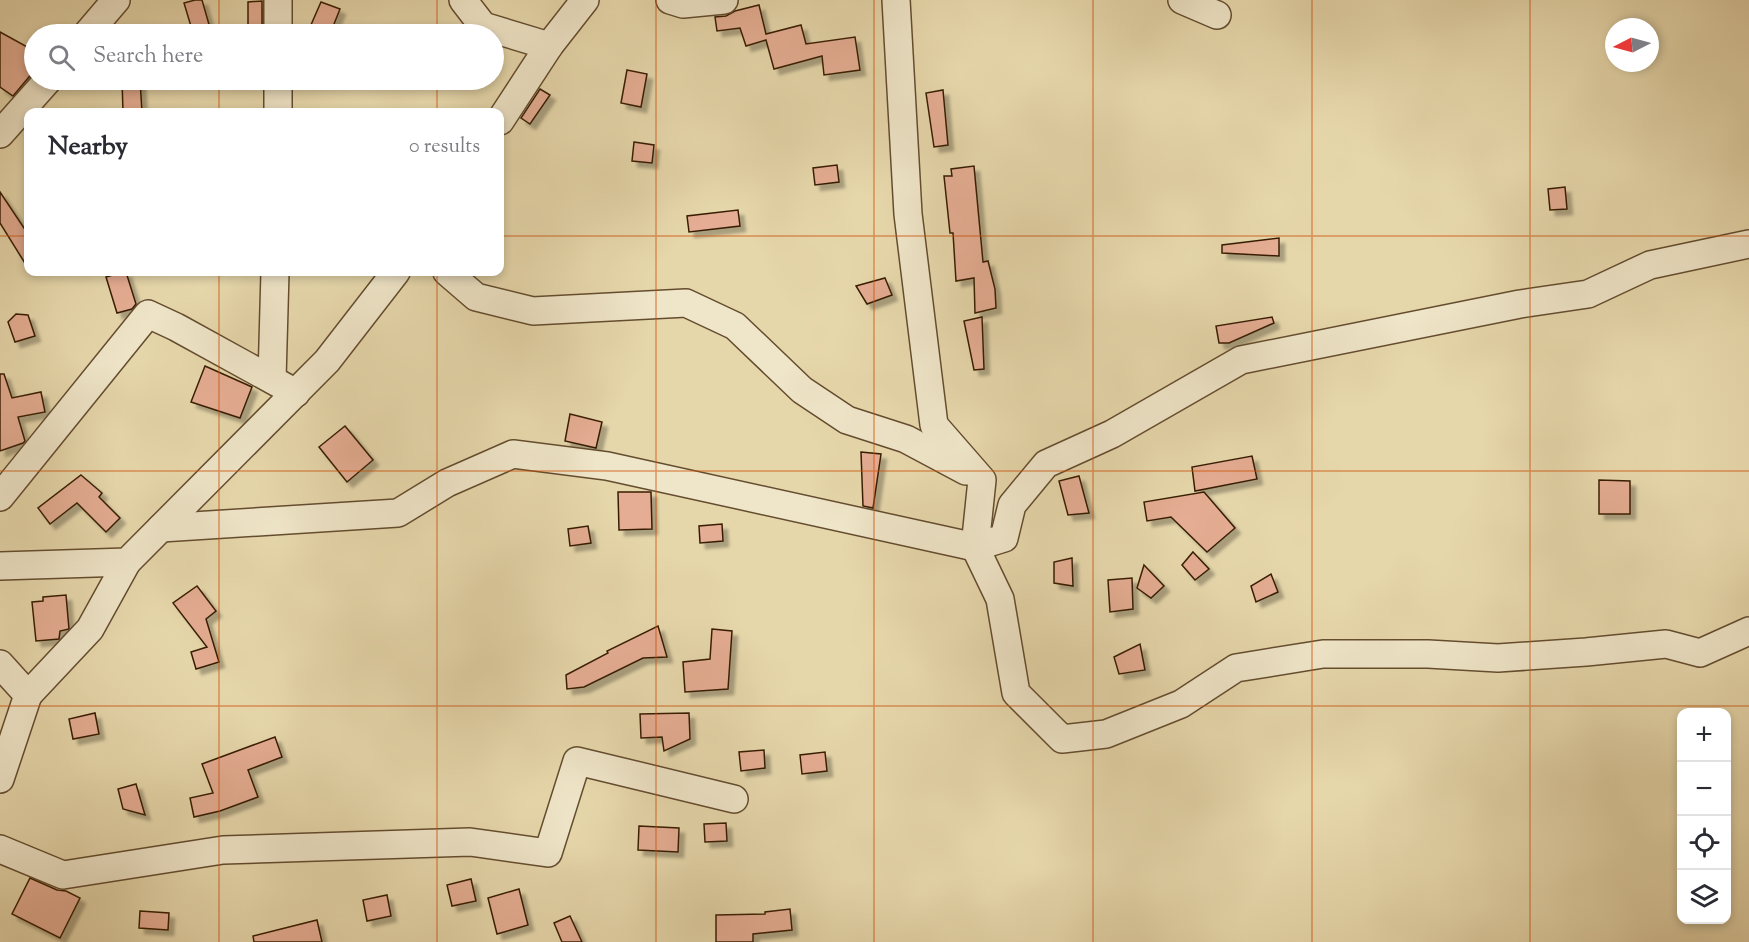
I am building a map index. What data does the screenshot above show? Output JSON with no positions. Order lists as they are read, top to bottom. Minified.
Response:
{"north":"left","page":{"search":"Search here","heading":["Nearby","0 results"],"map_buttons":["+","−"]}}
